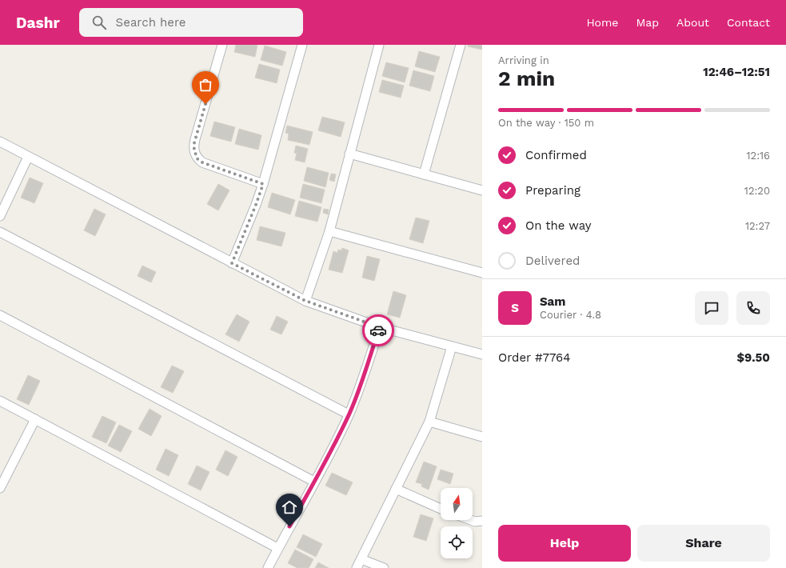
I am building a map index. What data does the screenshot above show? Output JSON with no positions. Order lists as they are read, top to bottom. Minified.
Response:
{"north":"top","page":{"header":"Dashr","search":"Search here","nav":["Home","Map","About","Contact"],"heading":["2 min","Arriving in","12:46–12:51"],"panel":["Sam","Courier · 4.8","Order #7764","$9.50"],"bar":"On the way · 150 m","list":[["Confirmed","12:16"],["Preparing","12:20"],["On the way","12:27"],"Delivered"],"round":"S","buttons":["Help","Share"]}}
